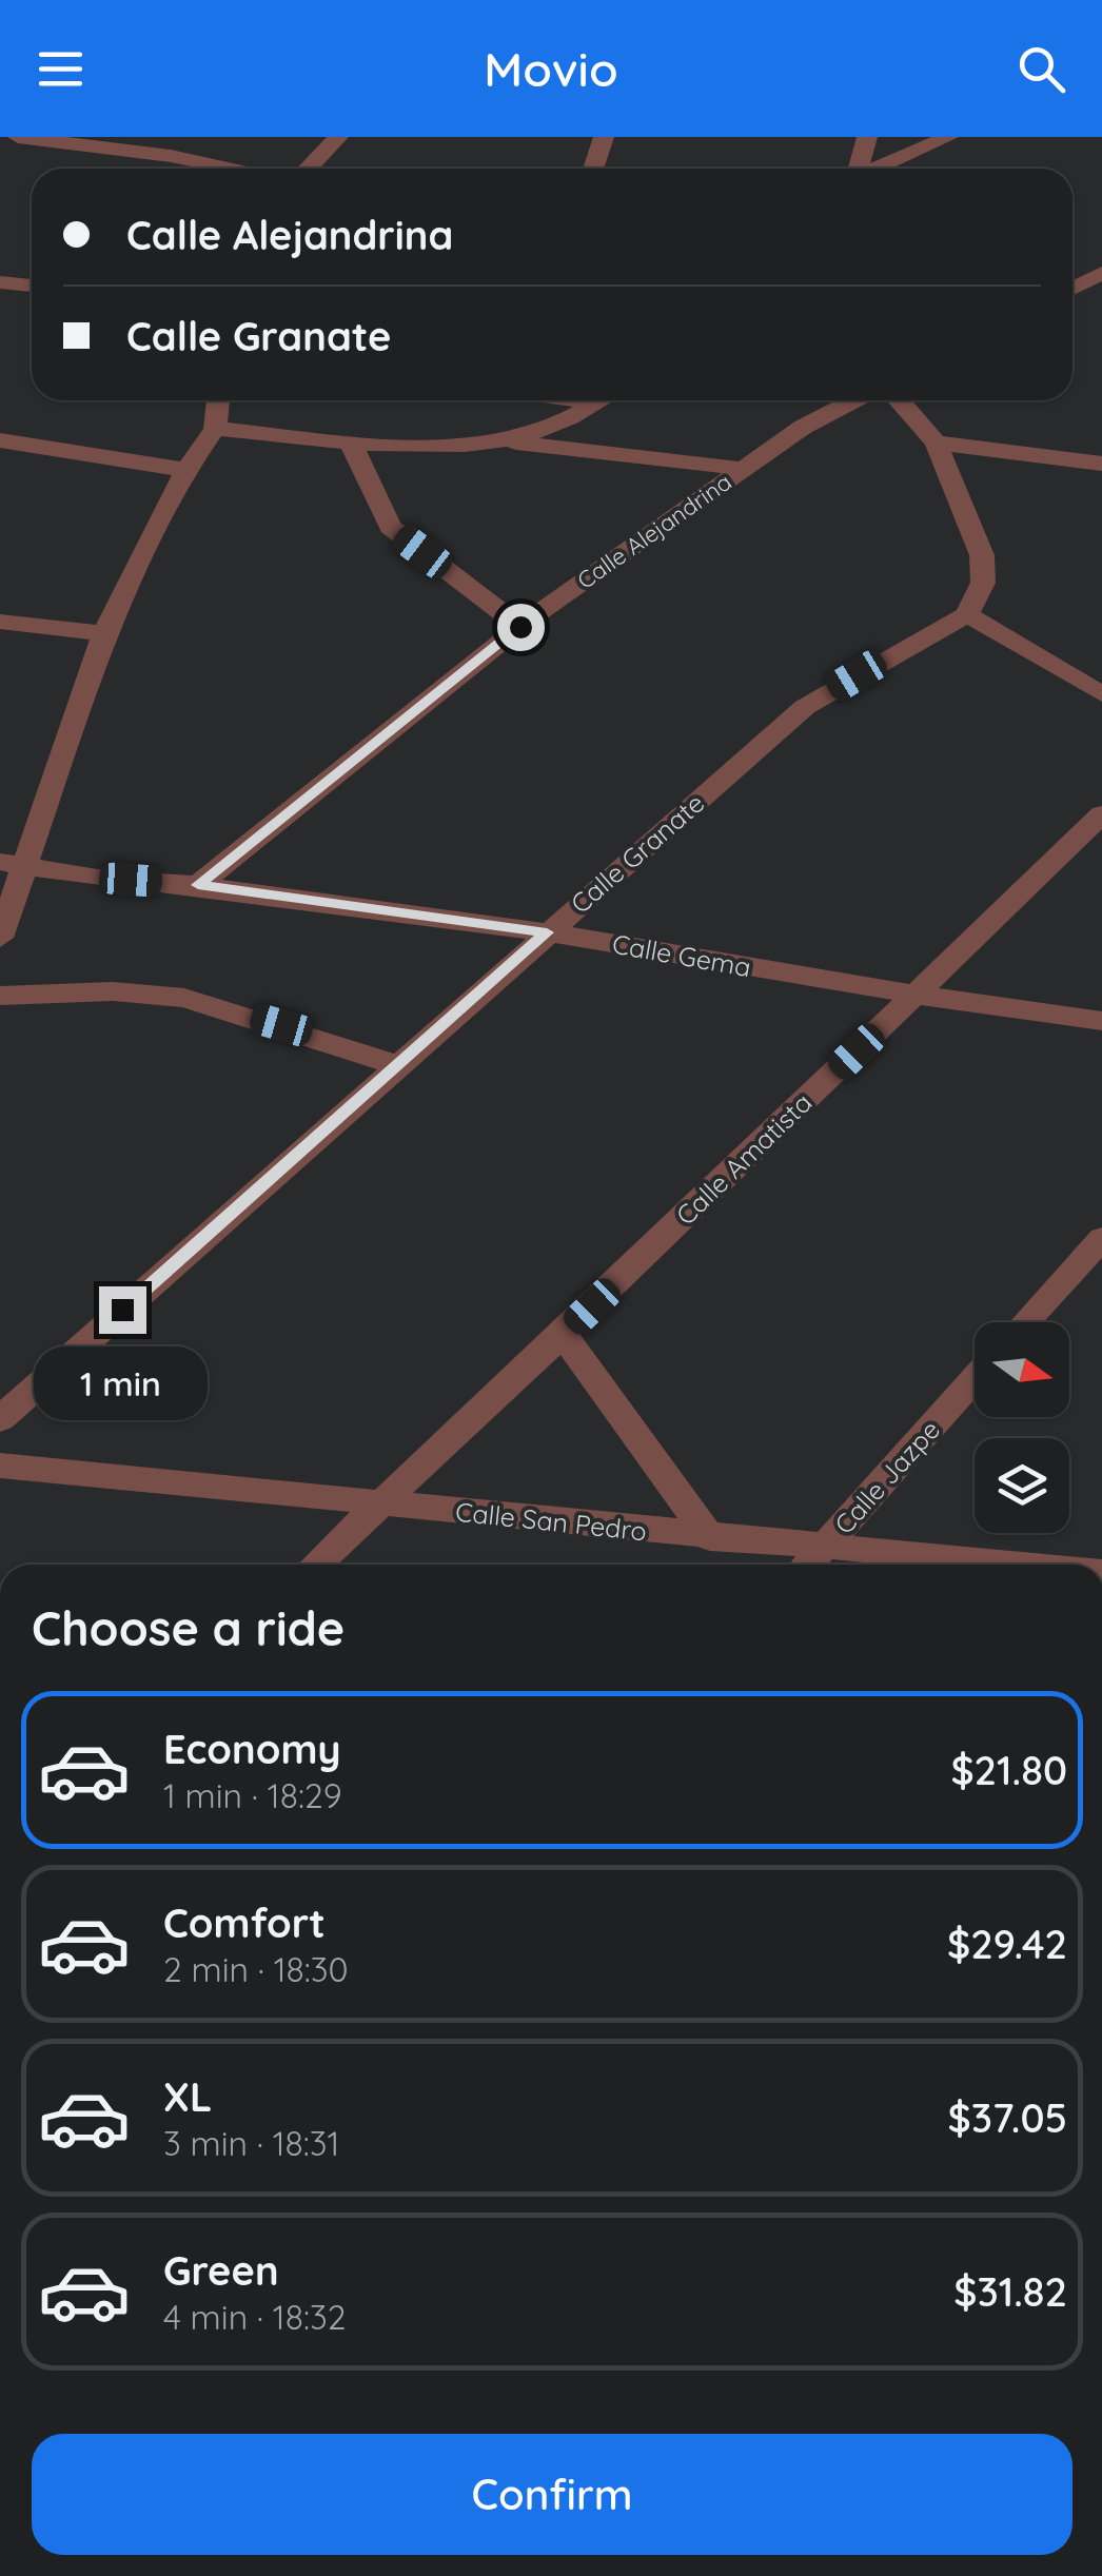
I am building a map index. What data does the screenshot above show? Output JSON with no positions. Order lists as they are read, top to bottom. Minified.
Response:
{"streets":{"street":["Calle Alejandrina","Calle Granate","Calle Gema","Calle Amatista","Calle Jazpe","Calle San Pedro"]},"crossings":[["Calle Alejandrina","Calle Gema"],["Calle Granate","Calle Gema"],["Calle Gema","Calle Amatista"],["Calle Amatista","Calle San Pedro"],["Calle Jazpe","Calle San Pedro"]],"north":"right","page":{"header":"Movio","banner":["Calle Alejandrina","Calle Granate"],"bubble":"1 min","heading":"Choose a ride","list":[{"name":"Economy","note":"1 min · 18:29","value":"$21.80"},{"name":"Comfort","note":"2 min · 18:30","value":"$29.42"},{"name":"XL","note":"3 min · 18:31","value":"$37.05"},{"name":"Green","note":"4 min · 18:32","value":"$31.82"}],"buttons":"Confirm"}}
